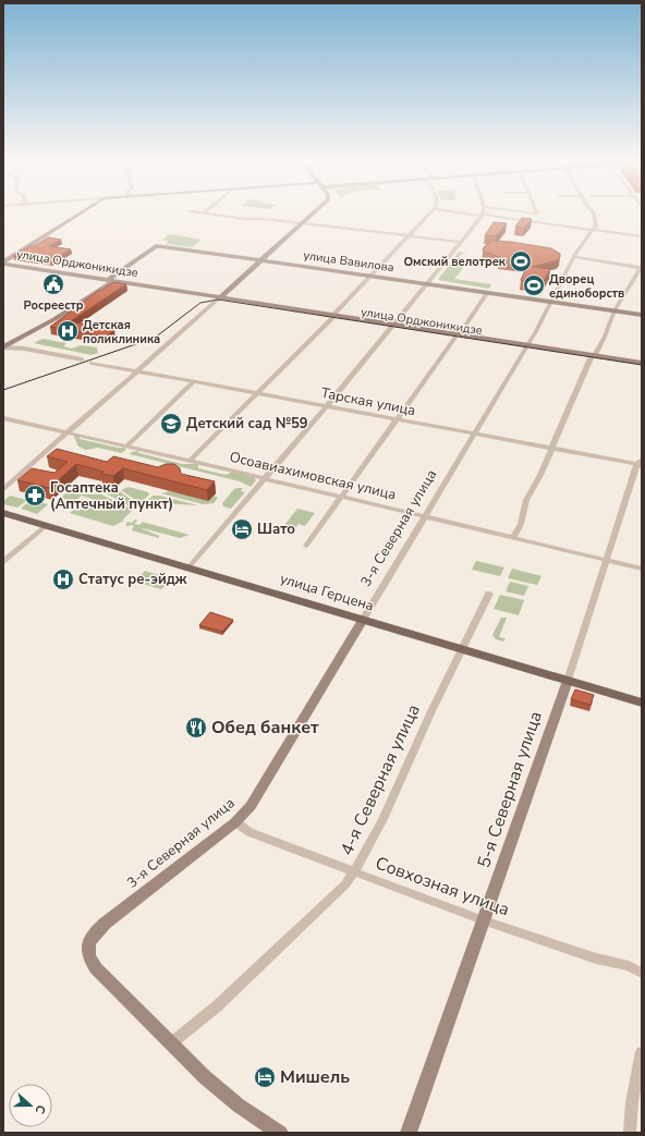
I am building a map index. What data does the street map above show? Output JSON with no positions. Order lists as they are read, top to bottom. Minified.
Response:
{"streets":{"main road":["улица Вавилова","улица Орджоникидзе","3-я Северная улица","улица Герцена","5-я Северная улица"],"street":["Тарская улица","Осоавиахимовская улица","4-я Северная улица","Совхозная улица"]},"crossings":[["улица Вавилова","улица Орджоникидзе"],["улица Вавилова","3-я Северная улица"],["улица Орджоникидзе","3-я Северная улица"],["Тарская улица","3-я Северная улица"],["Тарская улица","5-я Северная улица"],["Осоавиахимовская улица","3-я Северная улица"],["Осоавиахимовская улица","5-я Северная улица"],["3-я Северная улица","улица Герцена"],["3-я Северная улица","4-я Северная улица"],["3-я Северная улица","Совхозная улица"],["улица Герцена","4-я Северная улица"],["улица Герцена","5-я Северная улица"],["4-я Северная улица","Совхозная улица"],["5-я Северная улица","Совхозная улица"]],"places":{"sports":["Омский велотрек","Дворец единоборств"],"public building":["Росреестр"],"hospital":["Детская поликлиника","Статус ре-эйдж"],"school or university":["Детский сад №59"],"pharmacy":["Госаптека (Аптечный пункт)"],"hotel":["Шато","Мишель"],"restaurant":["Обед банкет"]},"north":"right"}
